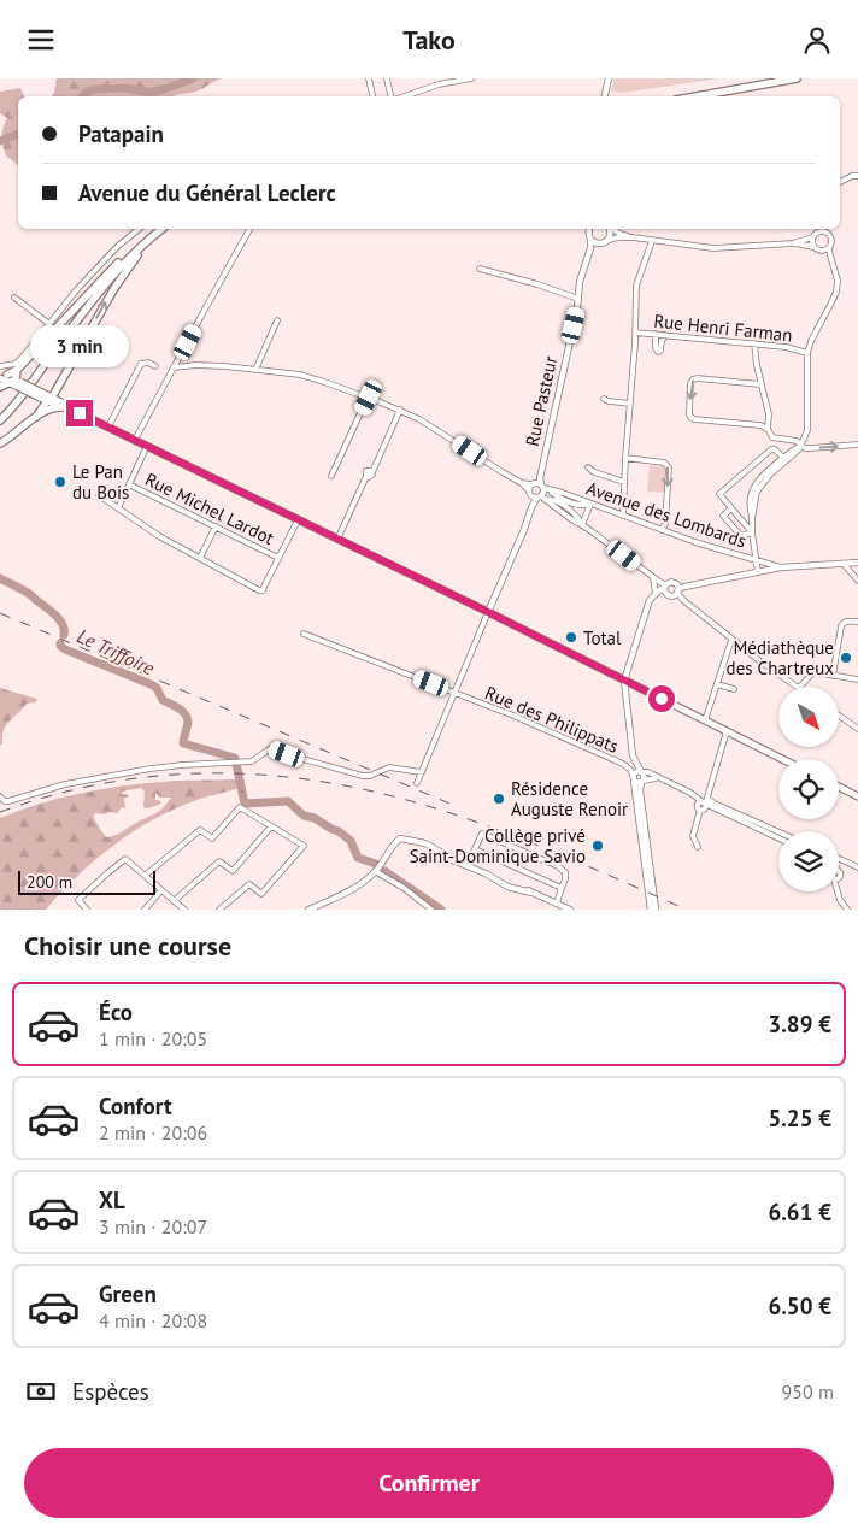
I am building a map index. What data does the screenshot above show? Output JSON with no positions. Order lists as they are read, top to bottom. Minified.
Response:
{"streets":{"street":["Rue Henri Farman","Rue Pasteur","Rue Michel Lardot","Avenue des Lombards","Rue des Philippats"]},"crossings":[["Rue Pasteur","Avenue des Lombards"]],"water":["Le Triffoire"],"places":["Le Pan du Bois","Total","Médiathèque des Chartreux","Résidence Auguste Renoir","Collège privé Saint-Dominique Savio"],"scale_bar":"200 m","north":"bottom right","page":{"header":"Tako","banner":["Patapain","Avenue du Général Leclerc"],"bubble":"3 min","scale":"200 m","heading":"Choisir une course","list":[{"name":"Éco","note":"1 min · 20:05","value":"3.89 €"},{"name":"Confort","note":"2 min · 20:06","value":"5.25 €"},{"name":"XL","note":"3 min · 20:07","value":"6.61 €"},{"name":"Green","note":"4 min · 20:08","value":"6.50 €"}],"pay":["Espèces","950 m"],"buttons":"Confirmer"}}
